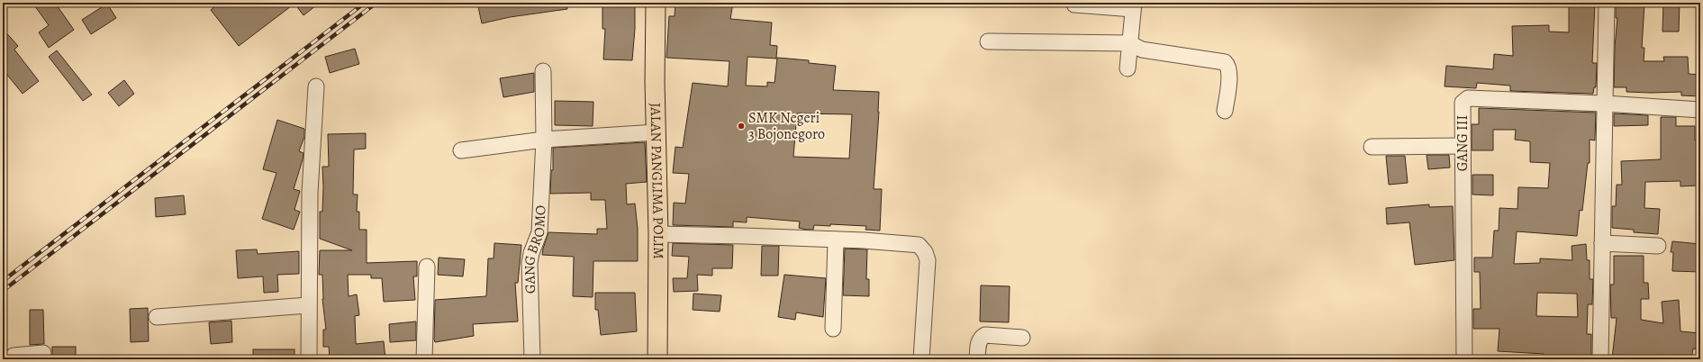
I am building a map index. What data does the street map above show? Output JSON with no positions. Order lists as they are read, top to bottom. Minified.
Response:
{"streets":{"main road":["JALAN PANGLIMA POLIM"],"street":["GANG III","GANG BROMO"]},"places":["SMK Negeri 3 Bojonegoro"]}
